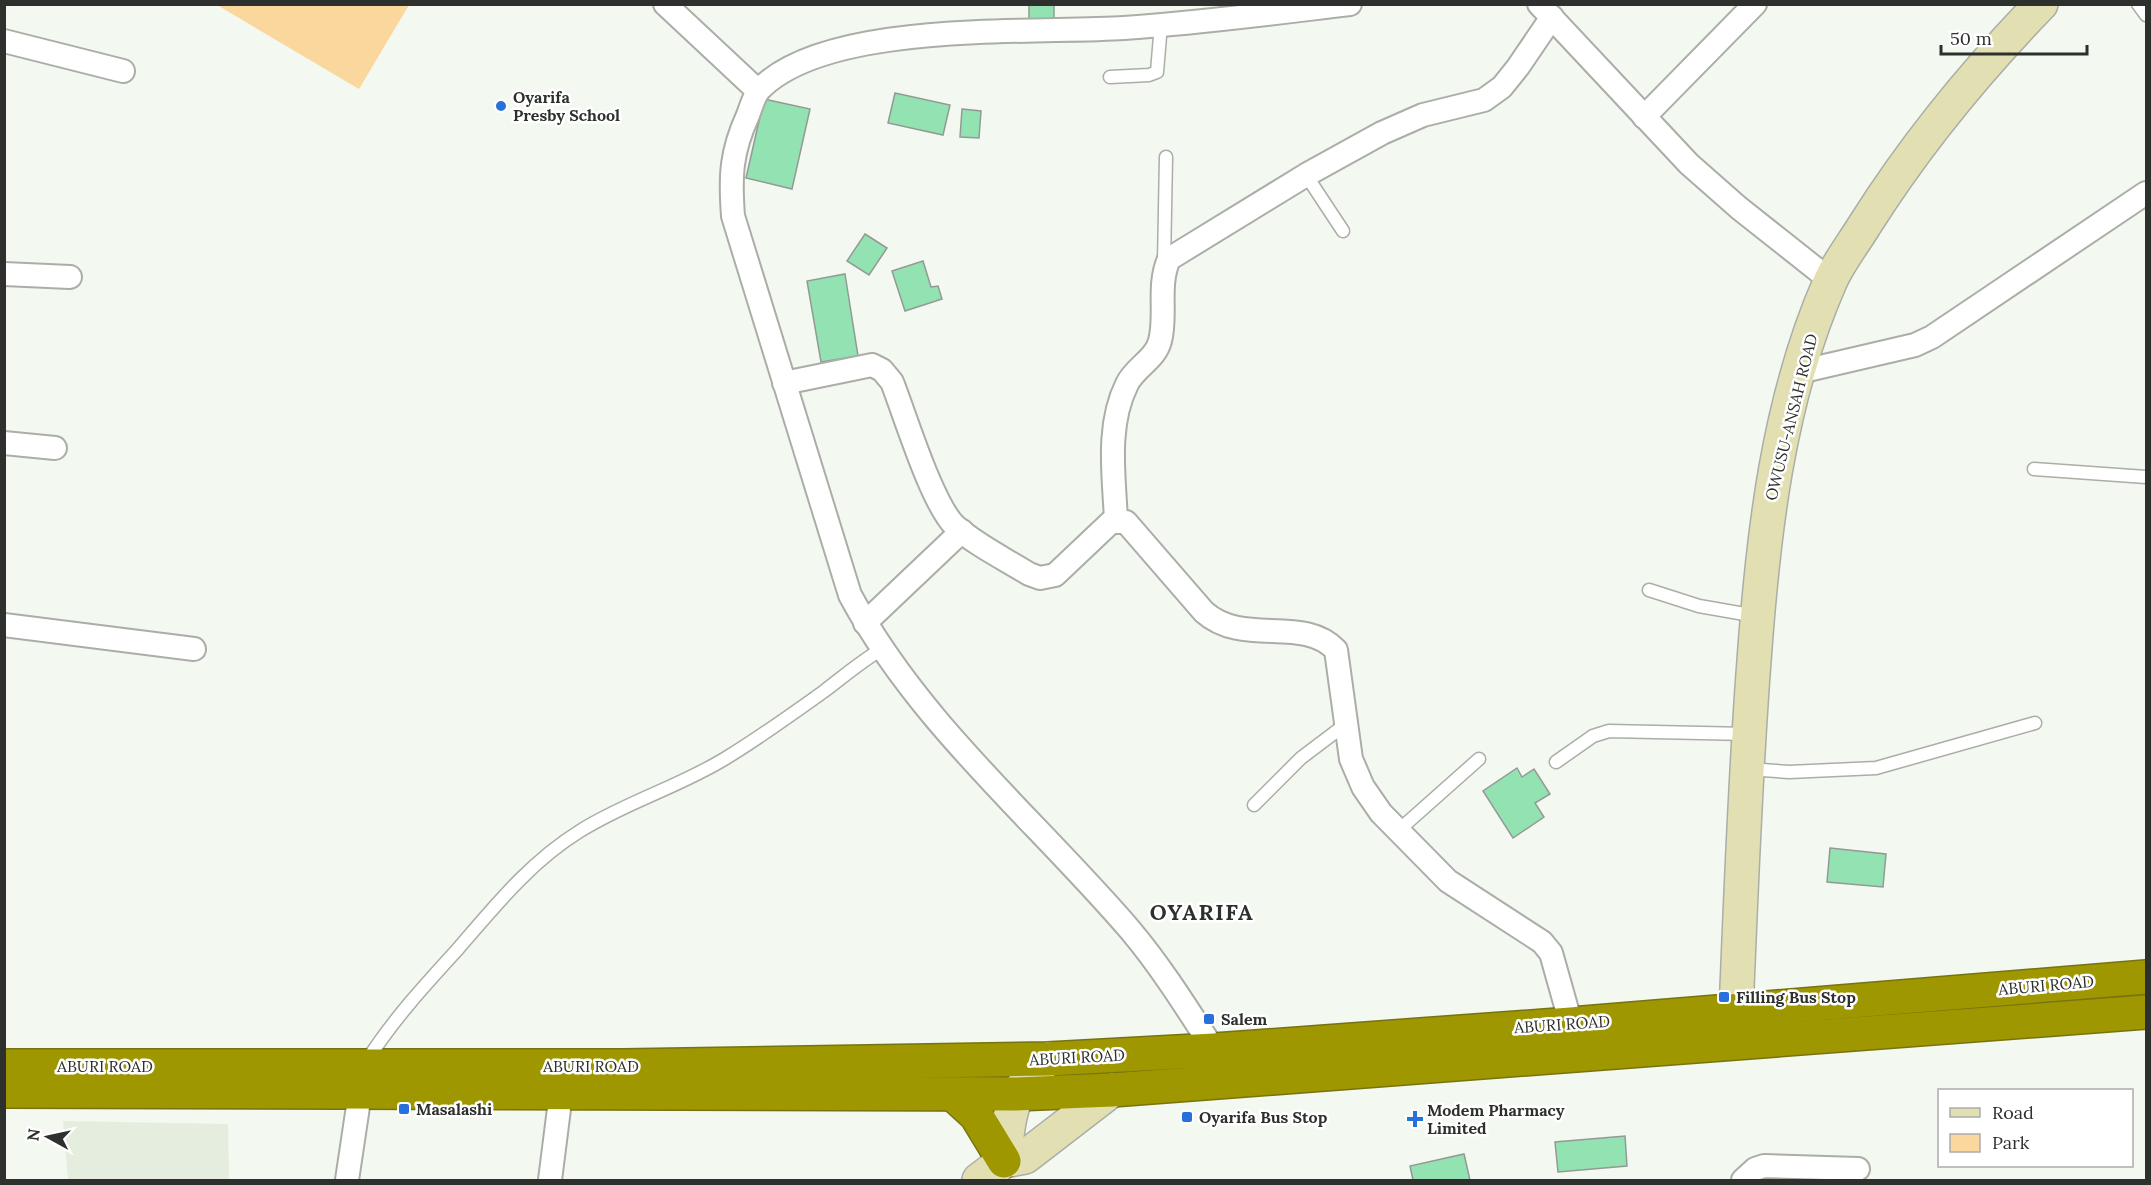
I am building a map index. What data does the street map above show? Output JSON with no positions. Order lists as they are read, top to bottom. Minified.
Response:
{"streets":{"highway":["ABURI ROAD"],"street":["OWUSU-ANSAH ROAD"]},"crossings":[["OWUSU-ANSAH ROAD","ABURI ROAD"]],"districts":["OYARIFA"],"places":{"other":["Oyarifa Presby School"],"transit":["Filling Bus Stop","Salem","Masalashi","Oyarifa Bus Stop"],"health":["Modem Pharmacy Limited"]},"legend":["Road","Park"],"scale_bar":"50 m","north":"left"}
